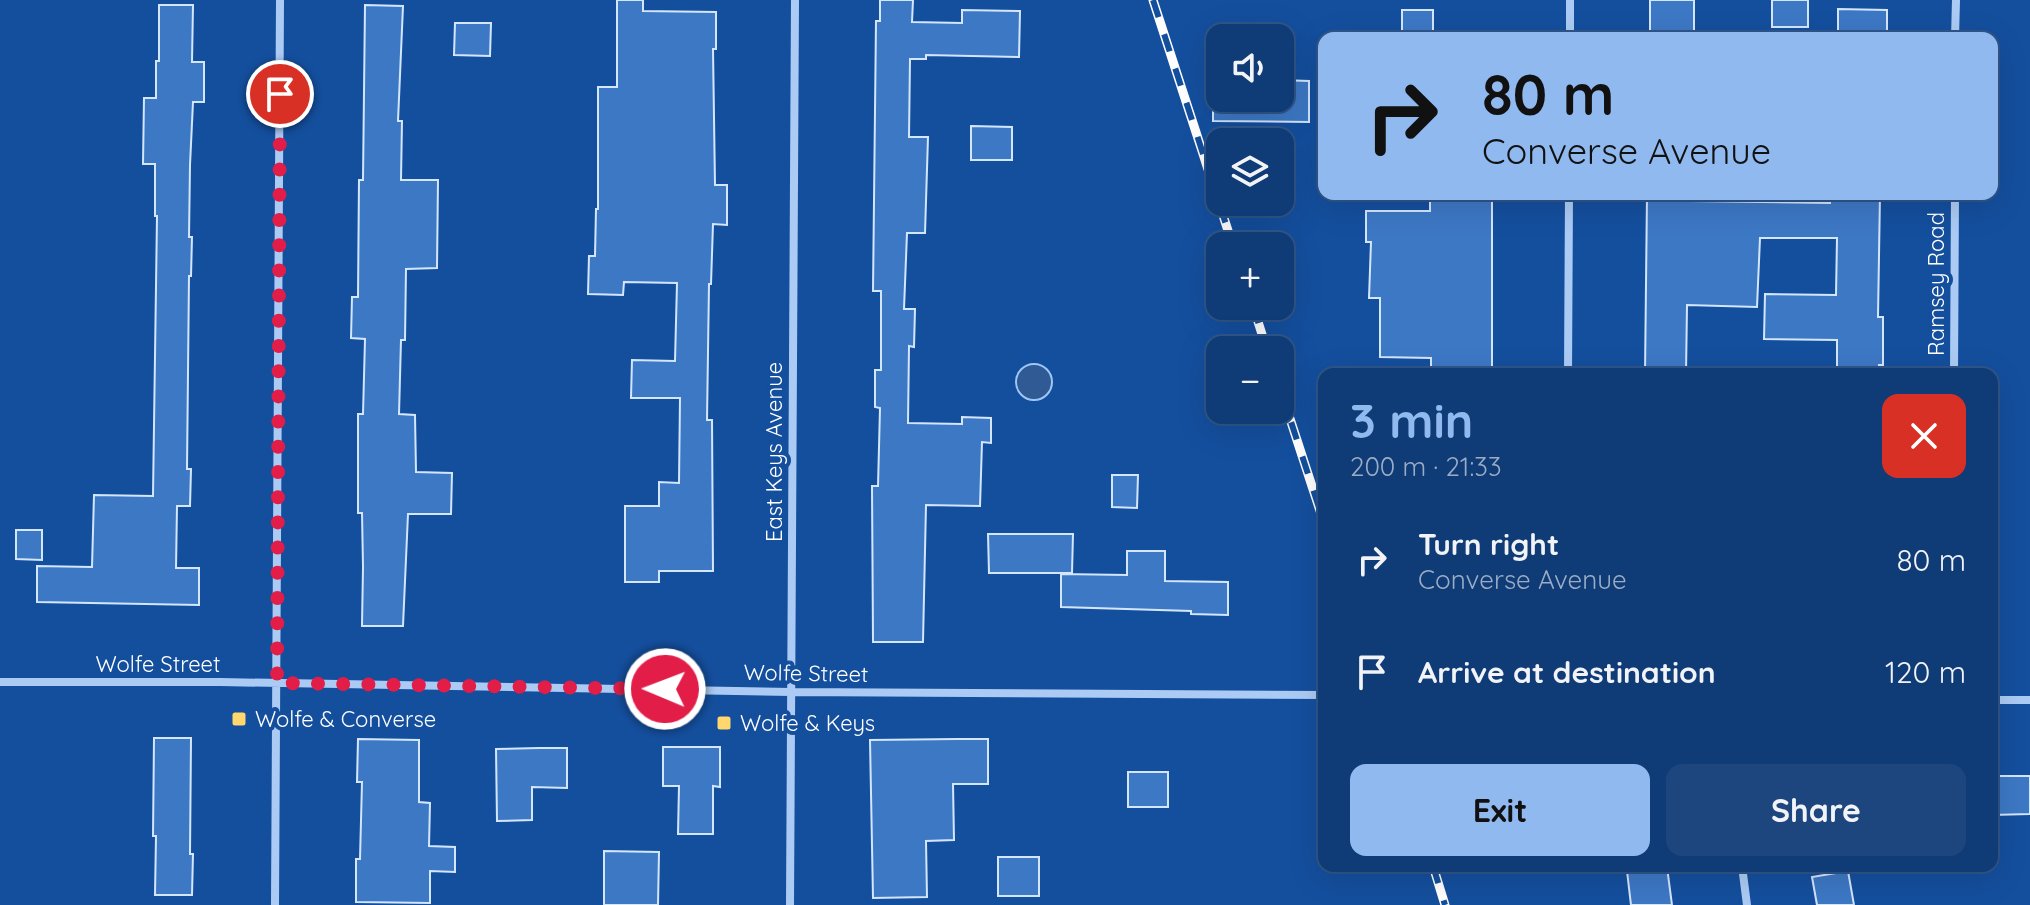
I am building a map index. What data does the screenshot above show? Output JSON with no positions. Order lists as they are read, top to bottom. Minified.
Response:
{"streets":{"street":["Ramsey Road","East Keys Avenue","Wolfe Street"]},"crossings":[["East Keys Avenue","Wolfe Street"]],"places":{"transit":["Wolfe & Converse","Wolfe & Keys"]},"page":{"map_buttons":["+","−"],"turn":["80 m","Converse Avenue"],"heading":["3 min","200 m · 21:33"],"list":[{"name":"Turn right","note":"Converse Avenue","value":"80 m"},{"name":"Arrive at destination","value":"120 m"}],"buttons":["Exit","Share"]}}
